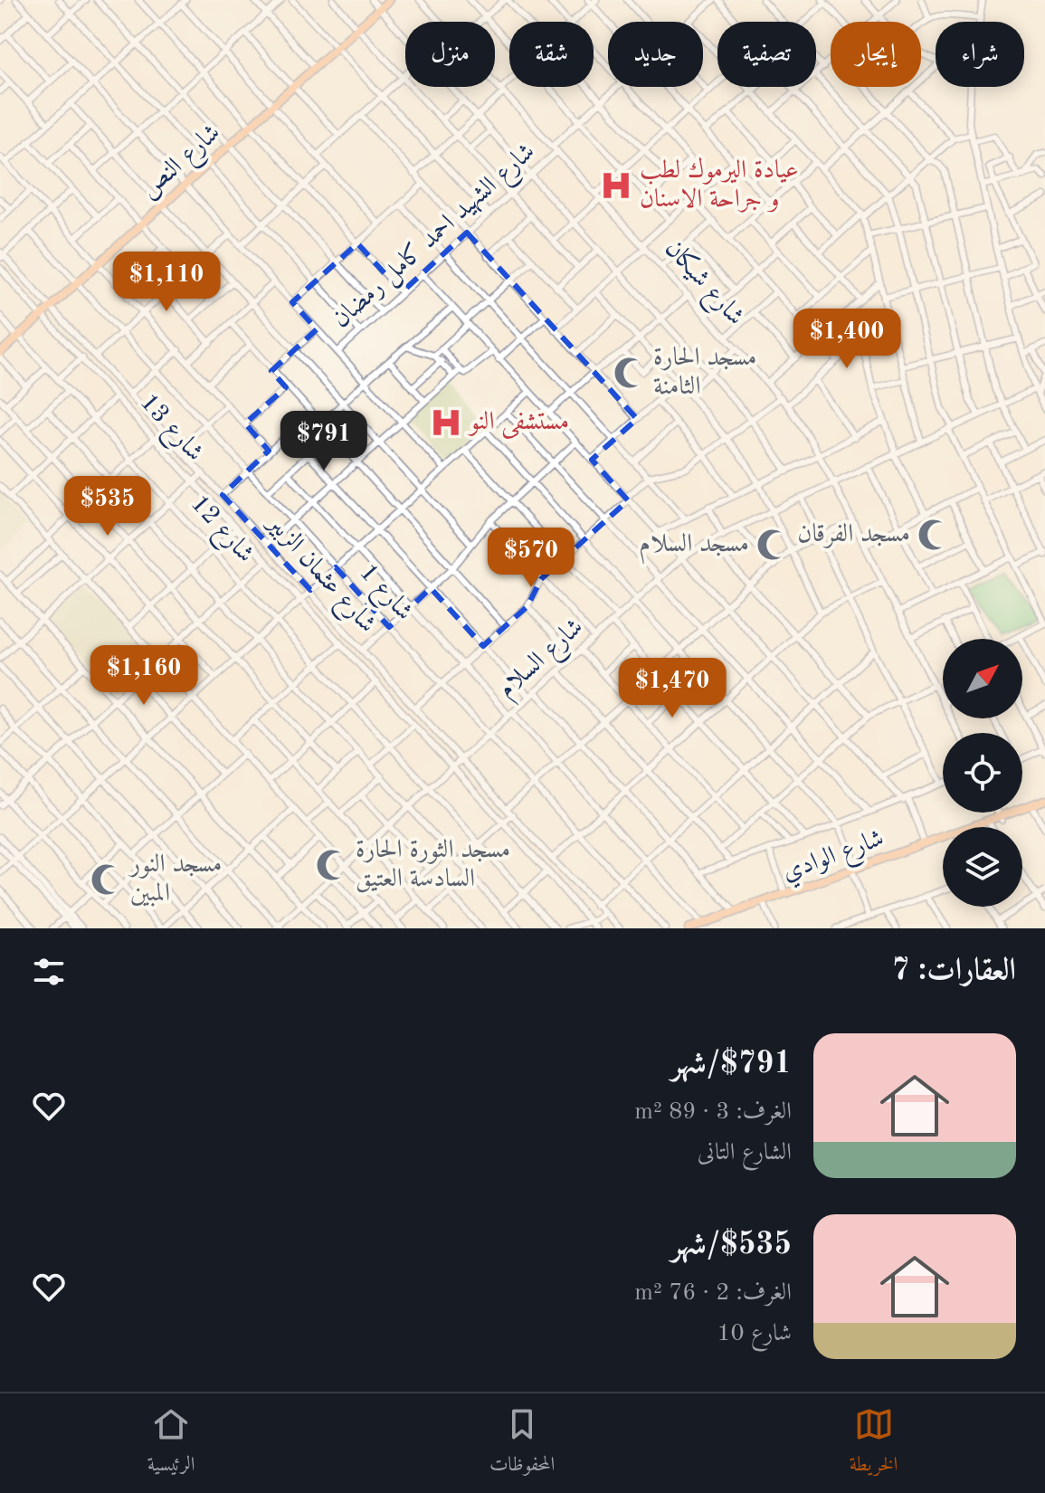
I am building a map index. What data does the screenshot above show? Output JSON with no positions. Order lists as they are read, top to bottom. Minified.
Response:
{"streets":{"main road":["شارع النص","شارع الوادي"],"street":["شارع الشهيد احمد كامل رمضان","شارع شيكان","شارع 13","شارع 12","شارع عثمان الزبير","شارع 1","شارع السلام"]},"crossings":[["شارع النص","شارع 13"],["شارع النص","شارع 12"],["شارع النص","شارع عثمان الزبير"],["شارع النص","شارع 1"],["شارع الشهيد احمد كامل رمضان","شارع شيكان"],["شارع شيكان","شارع السلام"],["شارع 13","شارع السلام"],["شارع 12","شارع السلام"],["شارع عثمان الزبير","شارع السلام"],["شارع 1","شارع السلام"]],"places":{"hospital":["عيادة اليرموك لطب و جراحة الاسنان","مستشفى النو"],"mosque":["مسجد الحارة الثامنة","مسجد الفرقان","مسجد السلام","مسجد الثورة الحارة السادسة العتيق","مسجد النور المبين"]},"north":"top right","page":{"chip":["شراء","إيجار","تصفية","جديد","شقة","منزل"],"price":["$1,110","$1,400","$791","$535","$570","$1,160","$1,470"],"heading":"العقارات: 7","list":[{"name":"$791/شهر","note":"الغرف: 3 · 89 m² · الشارع التانى"},{"name":"$535/شهر","note":"الغرف: 2 · 76 m² · شارع 10"}],"tabs":["الخريطة","المحفوظات","الرئيسية"]}}
